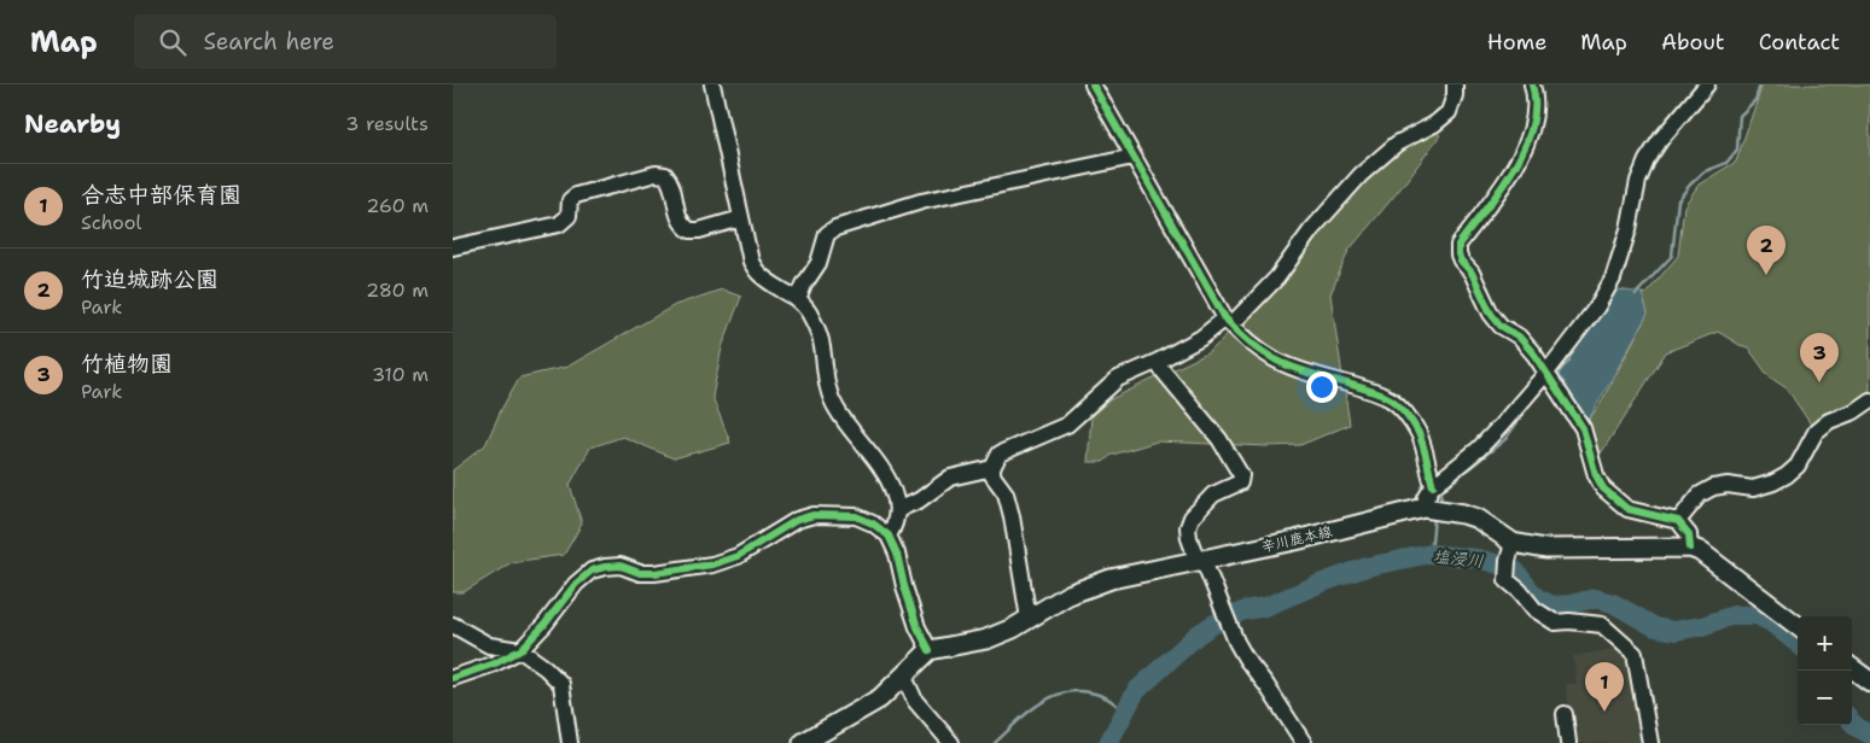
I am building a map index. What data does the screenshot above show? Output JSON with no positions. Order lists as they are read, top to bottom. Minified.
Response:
{"streets":{"main road":["辛川鹿本線"]},"water":["塩浸川"],"page":{"header":"Map","search":"Search here","nav":["Home","Map","About","Contact"],"heading":["Nearby","3 results"],"list":[{"mark":"1","name":"合志中部保育園","note":"School","value":"260 m"},{"mark":"2","name":"竹迫城跡公園","note":"Park","value":"280 m"},{"mark":"3","name":"竹植物園","note":"Park","value":"310 m"}],"pins":["2","3","1"],"map_buttons":["+","−"]}}
